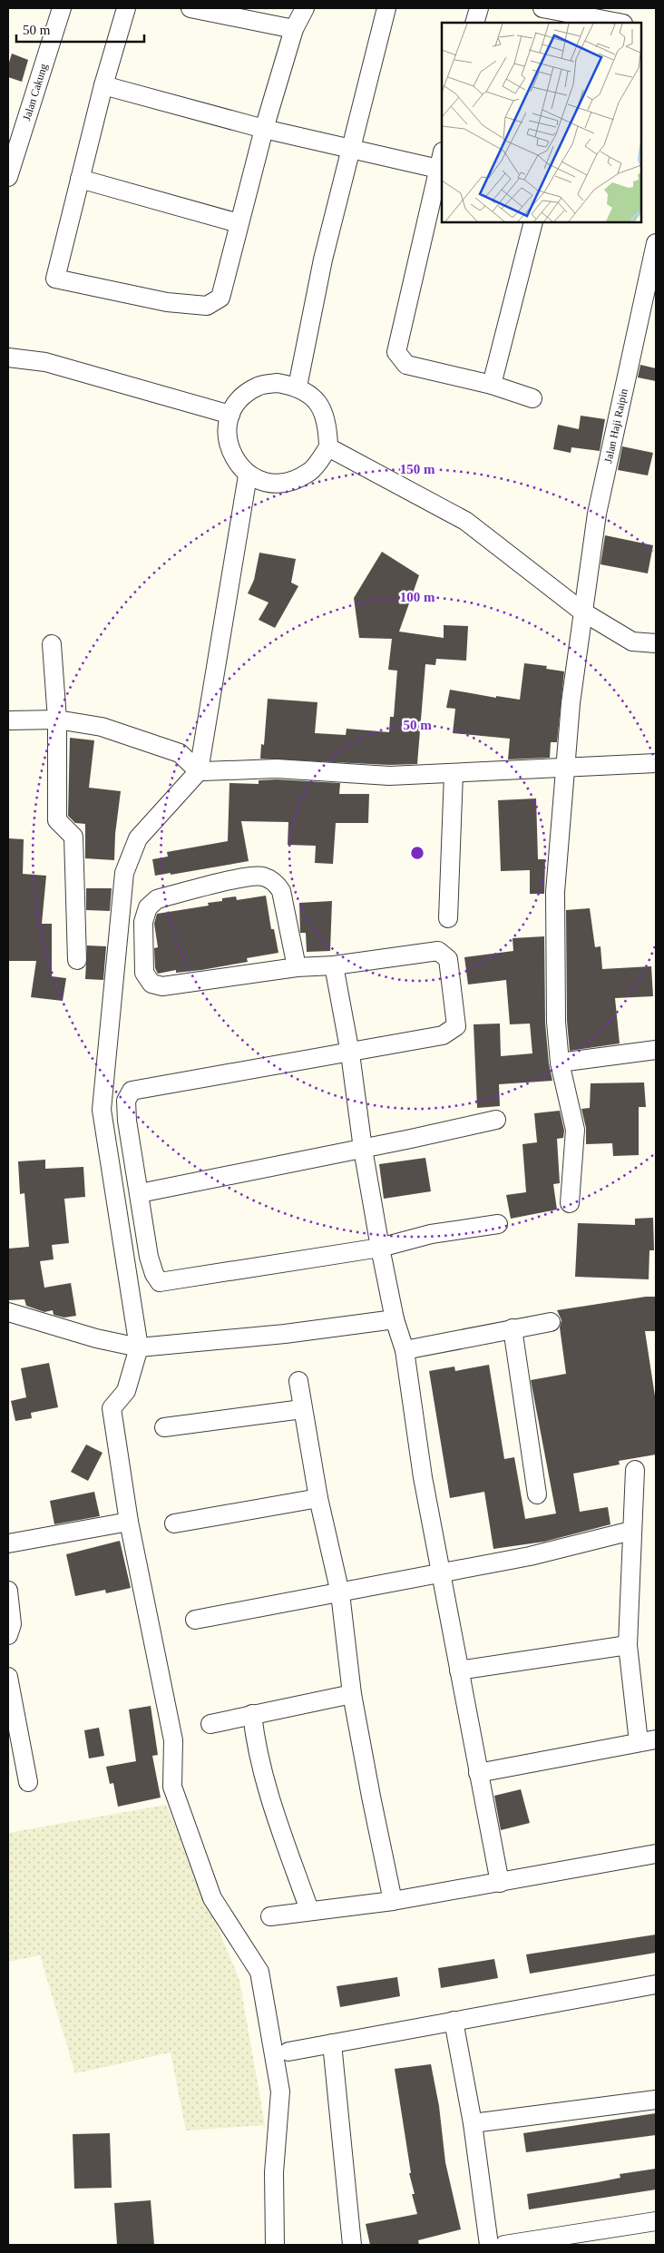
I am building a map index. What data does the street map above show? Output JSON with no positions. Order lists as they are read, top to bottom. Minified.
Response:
{"streets":{"street":["Jalan Cakung","Jalan Haji Raipin"]},"scale_bar":"50 m","rings":["150 m","100 m","50 m"]}
